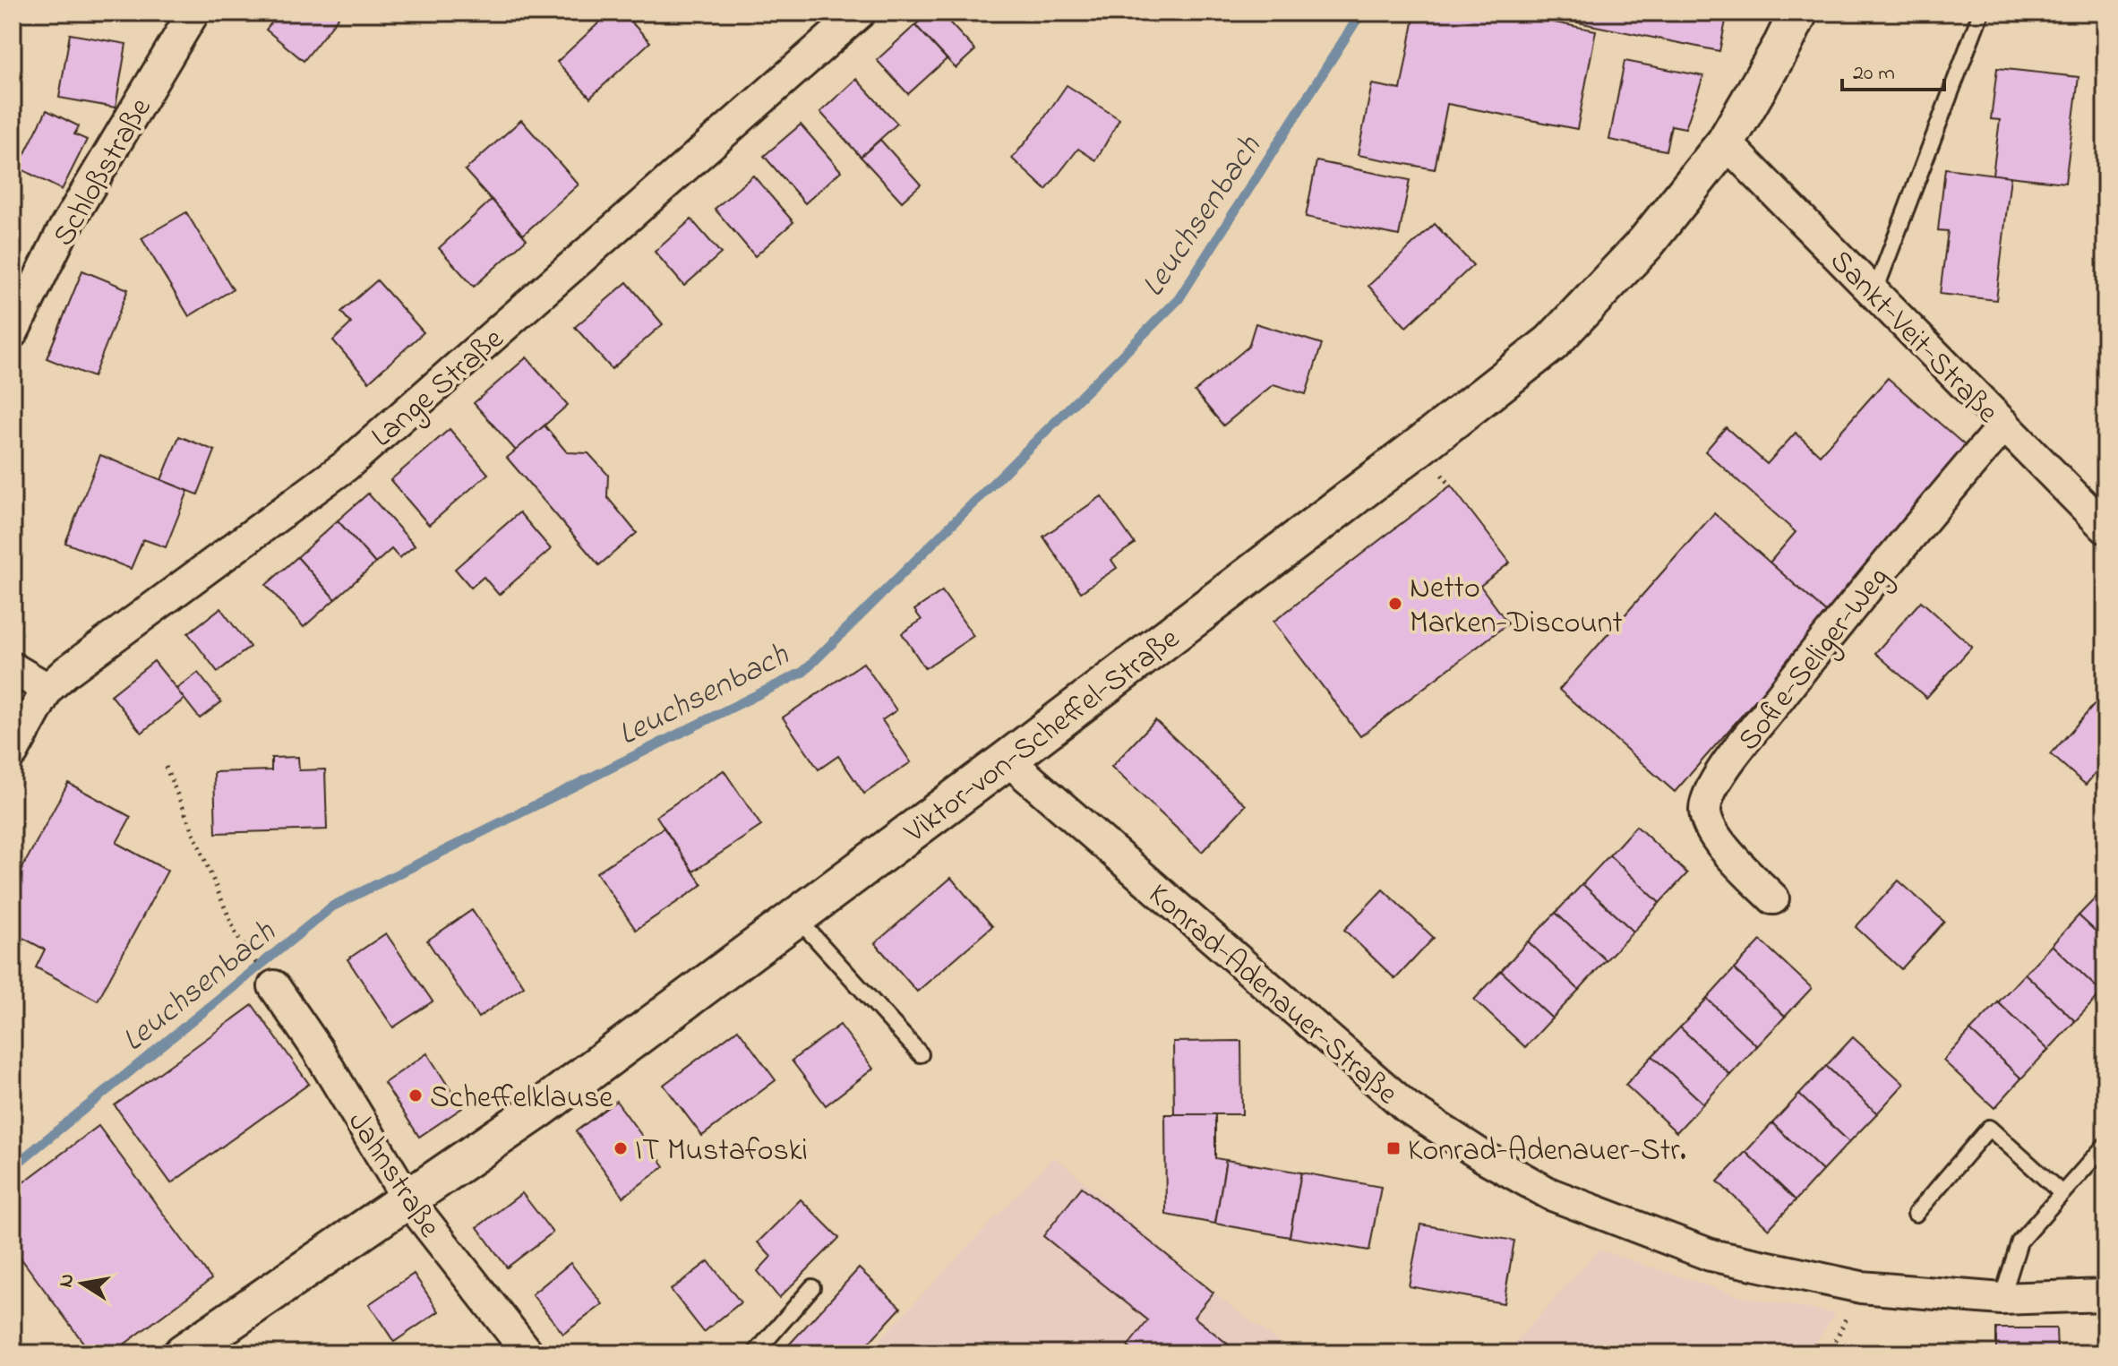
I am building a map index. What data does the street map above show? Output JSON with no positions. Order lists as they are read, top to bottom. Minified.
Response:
{"streets":{"street":["Schloßstraße","Sankt-Veit-Straße","Lange Straße","Sofie-Seliger-Weg","Viktor-von-Scheffel-Straße","Konrad-Adenauer-Straße","Jahnstraße"]},"crossings":[["Sankt-Veit-Straße","Sofie-Seliger-Weg"],["Sankt-Veit-Straße","Viktor-von-Scheffel-Straße"],["Viktor-von-Scheffel-Straße","Konrad-Adenauer-Straße"],["Viktor-von-Scheffel-Straße","Jahnstraße"]],"water":["Leuchsenbach"],"places":{"other":["Netto Marken-Discount","Scheffelklause","IT Mustafoski"],"transit":["Konrad-Adenauer-Str."]},"scale_bar":"20 m","north":"left"}
